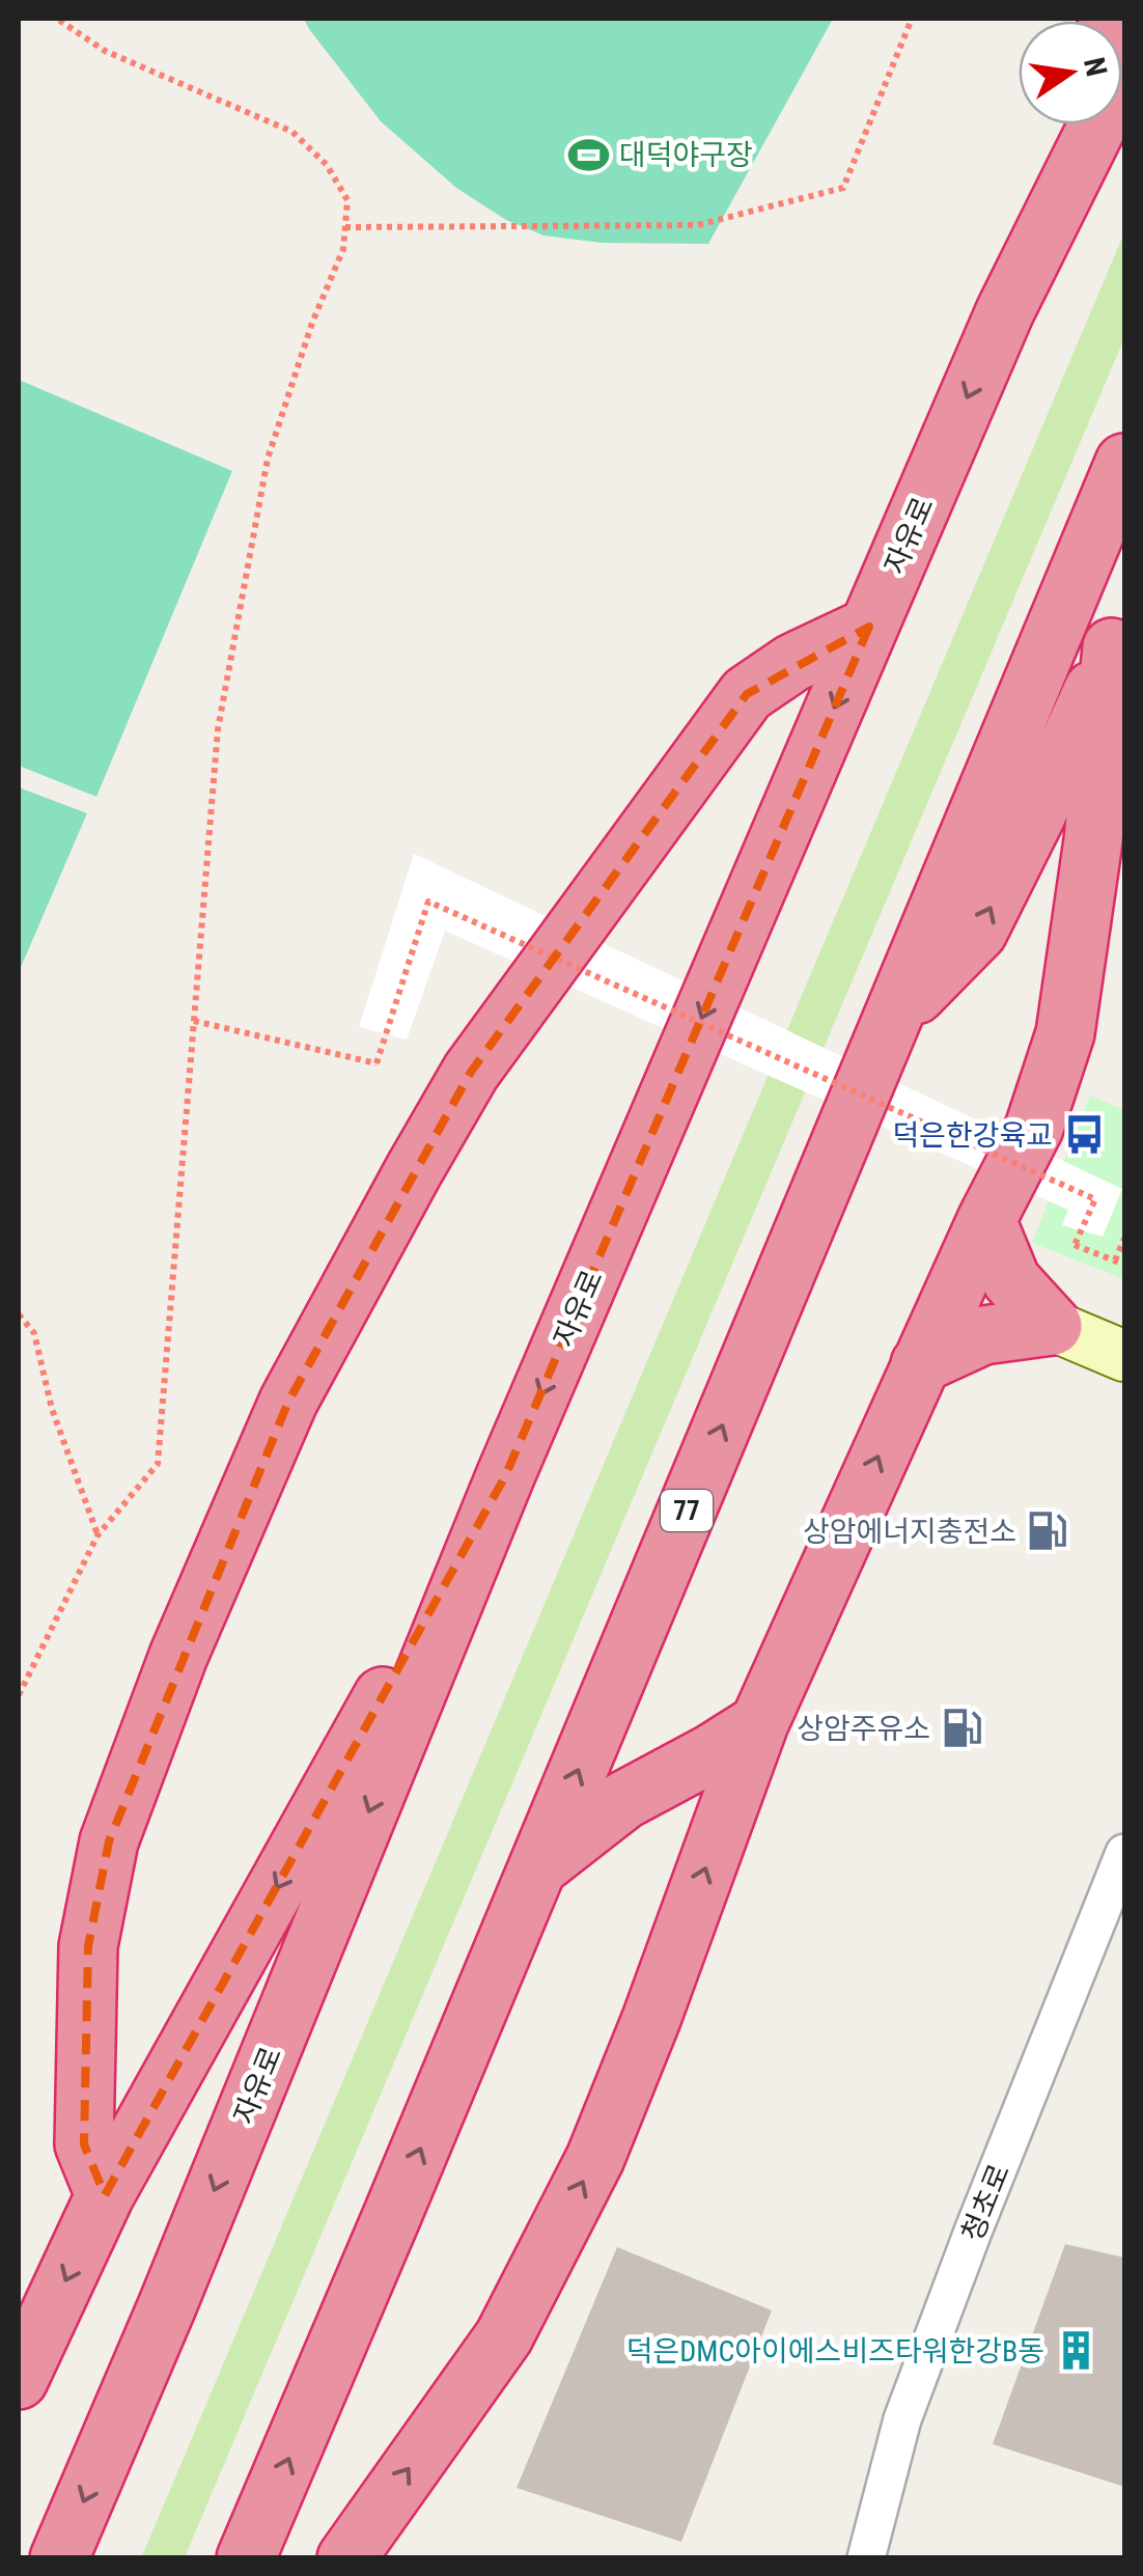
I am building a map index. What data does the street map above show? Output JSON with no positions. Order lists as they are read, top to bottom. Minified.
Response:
{"streets":{"highway":["자유로","77"],"street":["청초로"]},"places":{"sports":["대덕야구장"],"bus stop":["덕은한강육교"],"fuel station":["상암에너지충전소","상암주유소"],"building":["덕은DMC아이에스비즈타워한강B동"]},"north":"right"}
